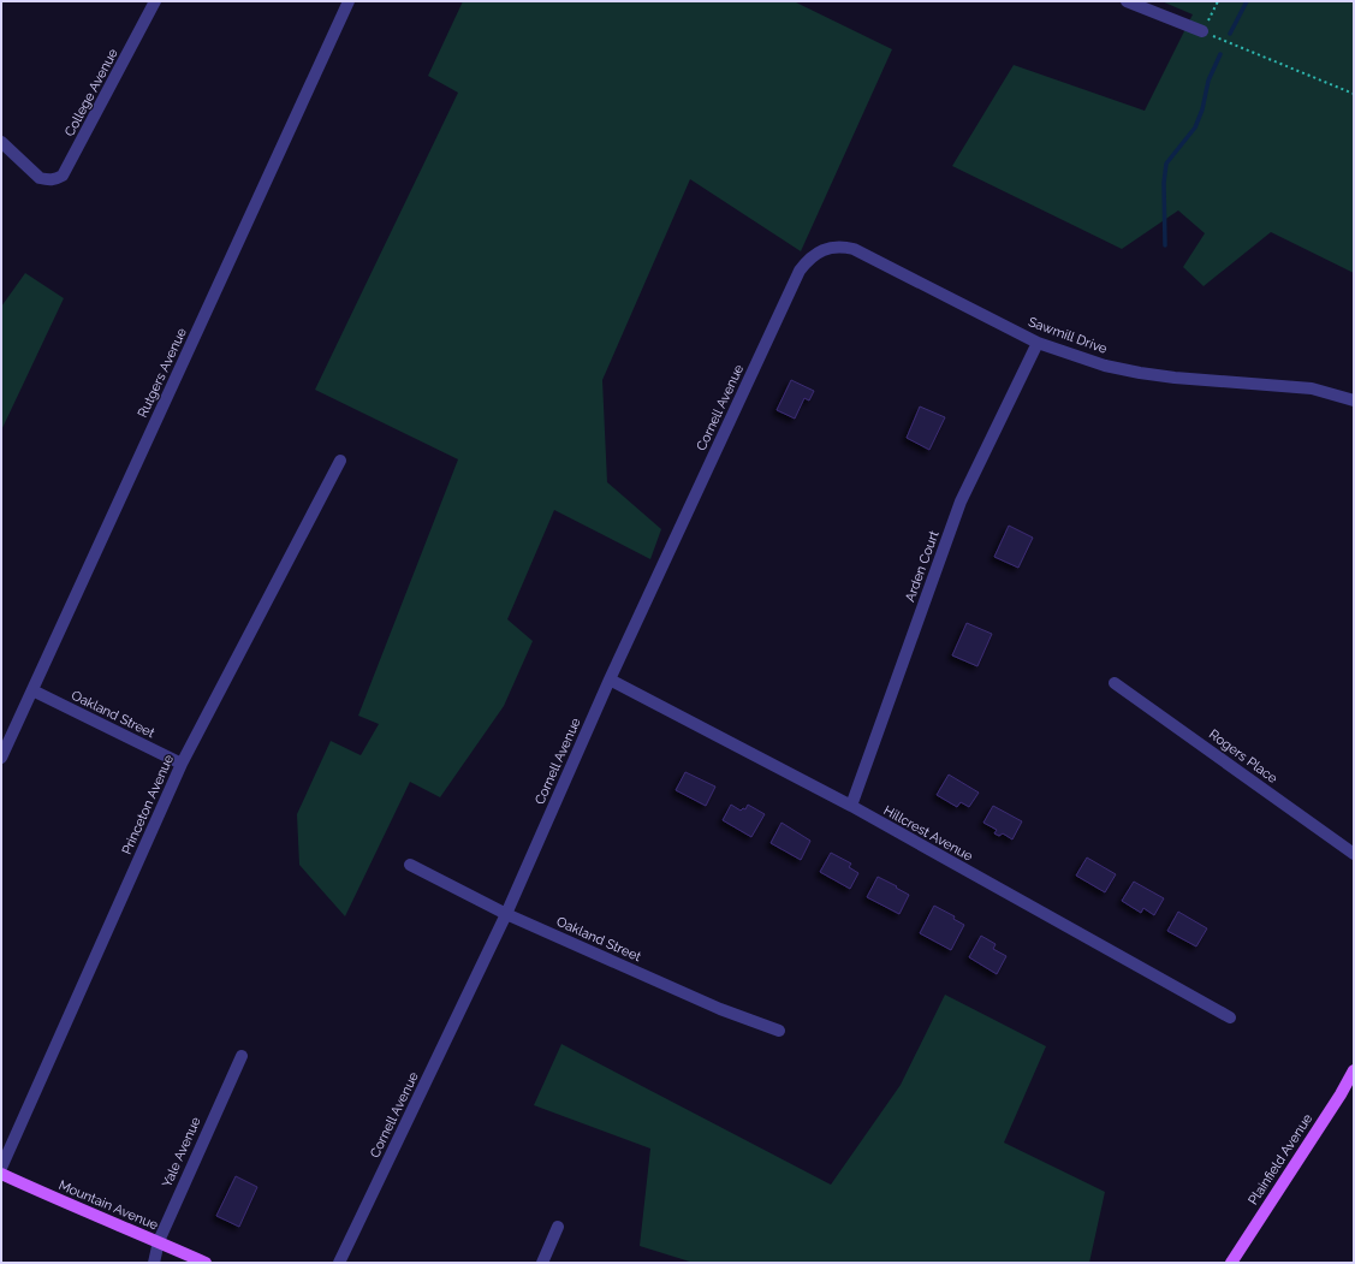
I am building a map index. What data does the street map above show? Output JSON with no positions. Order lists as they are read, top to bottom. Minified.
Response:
{"streets":{"main road":["Plainfield Avenue","Mountain Avenue"],"street":["College Avenue","Sawmill Drive","Rutgers Avenue","Cornell Avenue","Arden Court","Oakland Street","Rogers Place","Princeton Avenue","Hillcrest Avenue","Yale Avenue"]},"crossings":[["Sawmill Drive","Cornell Avenue"],["Sawmill Drive","Arden Court"],["Rutgers Avenue","Oakland Street"],["Cornell Avenue","Oakland Street"],["Cornell Avenue","Hillcrest Avenue"],["Arden Court","Hillcrest Avenue"],["Oakland Street","Princeton Avenue"],["Yale Avenue","Mountain Avenue"]]}
